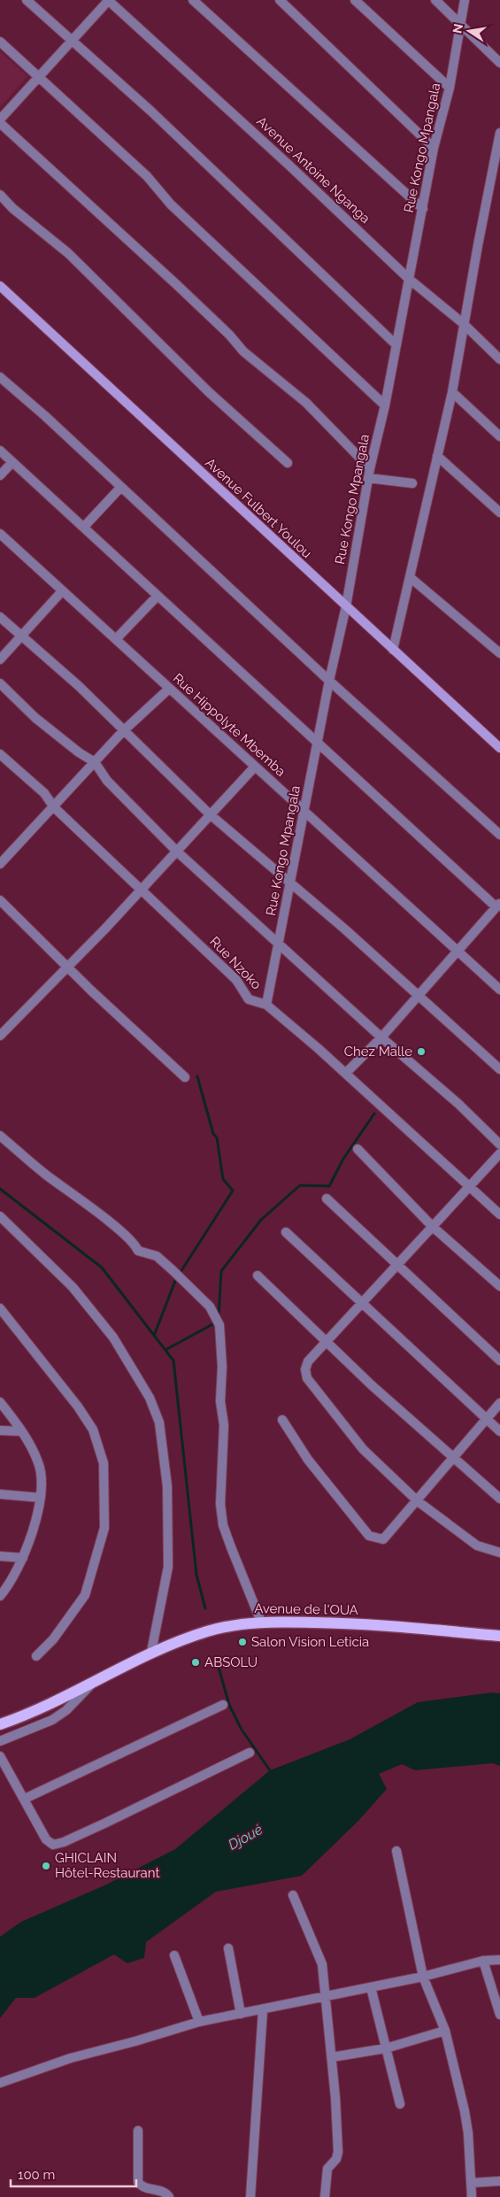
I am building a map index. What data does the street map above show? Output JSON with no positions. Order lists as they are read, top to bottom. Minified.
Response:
{"streets":{"main road":["Avenue Fulbert Youlou","Avenue de l'OUA"],"street":["Rue Kongo Mpangala","Avenue Antoine Nganga","Rue Hippolyte Mbemba","Rue Nzoko"]},"crossings":[["Rue Kongo Mpangala","Avenue Antoine Nganga"],["Rue Kongo Mpangala","Avenue Fulbert Youlou"],["Rue Kongo Mpangala","Rue Hippolyte Mbemba"],["Rue Kongo Mpangala","Rue Nzoko"]],"water":["Djoué"],"places":["Chez Malle","Salon Vision Leticia","ABSOLU","GHICLAIN Hôtel-Restaurant"],"scale_bar":"100 m","north":"left"}
